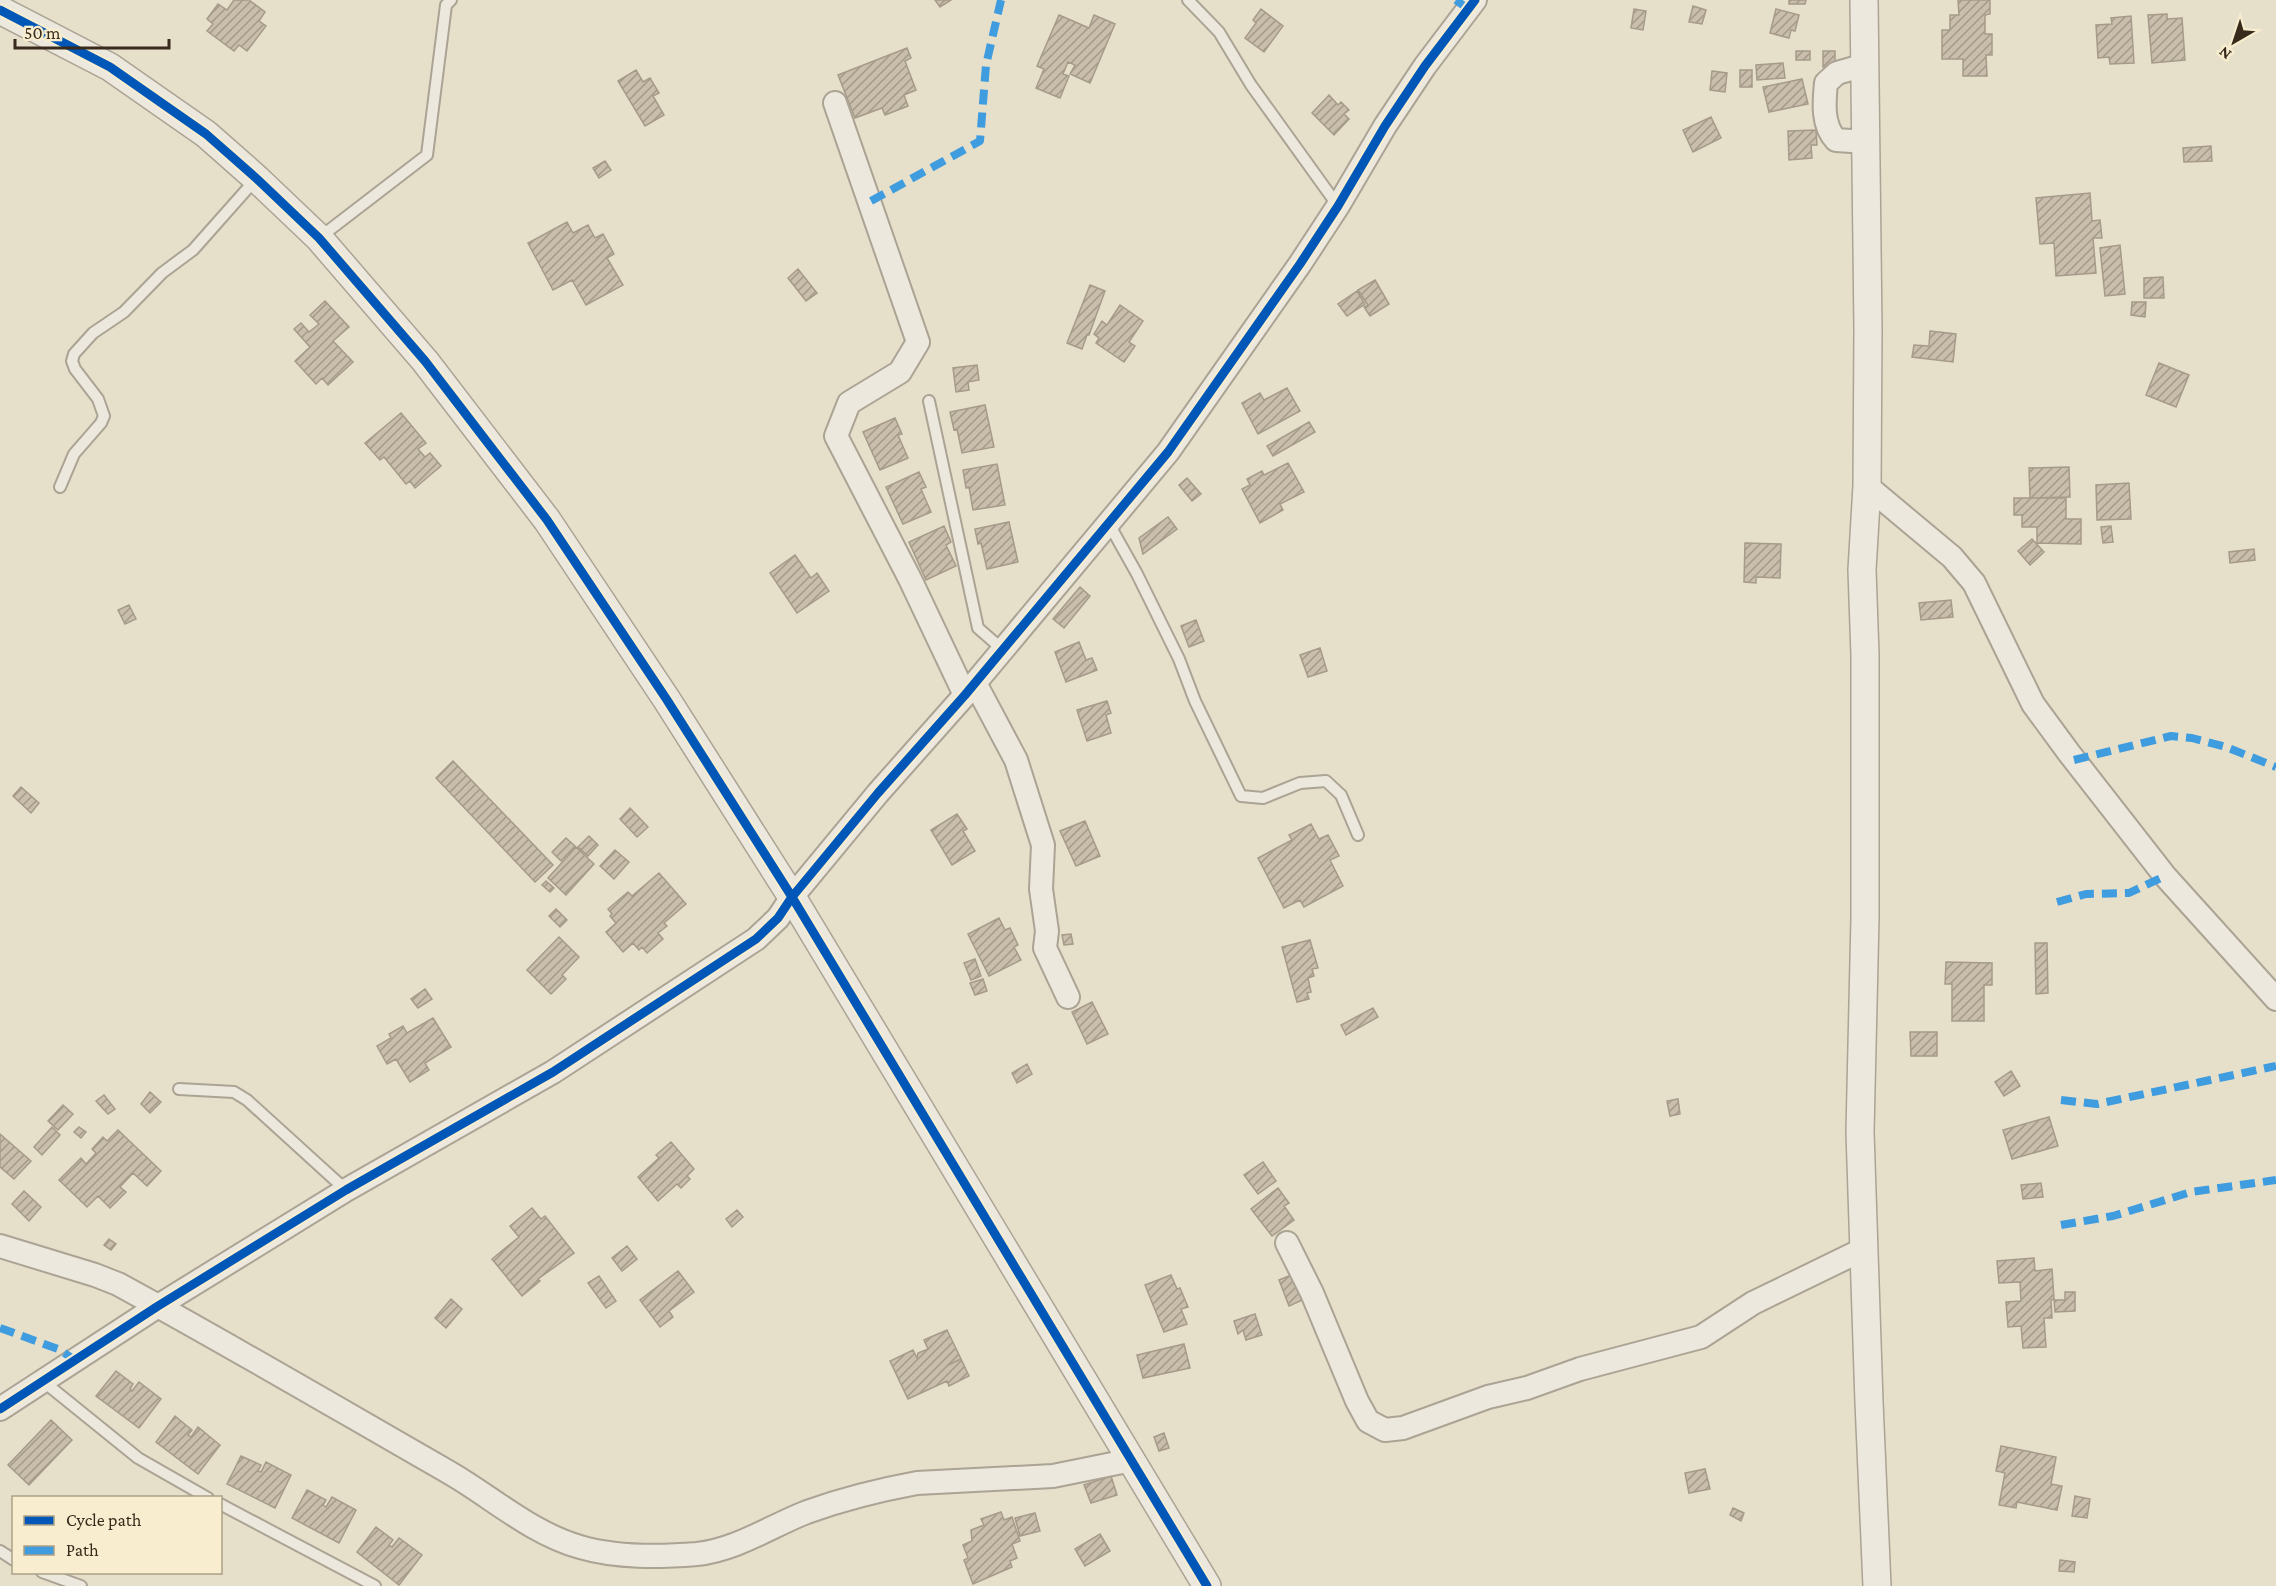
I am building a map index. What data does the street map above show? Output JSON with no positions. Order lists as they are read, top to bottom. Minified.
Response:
{"legend":["Cycle path","Path"],"scale_bar":"50 m","north":"bottom left"}
